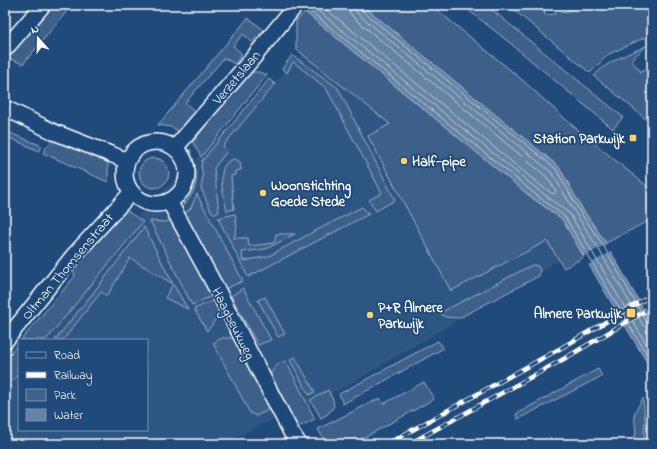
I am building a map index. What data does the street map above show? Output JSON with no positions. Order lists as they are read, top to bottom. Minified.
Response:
{"streets":{"street":["Verzetslaan","Oltman Thomsenstraat","Haagbeukweg"]},"crossings":[["Verzetslaan","Oltman Thomsenstraat"],["Verzetslaan","Haagbeukweg"],["Oltman Thomsenstraat","Haagbeukweg"]],"places":{"transit":["Station Parkwijk","Almere Parkwijk"],"other":["Half-pipe","Woonstichting Goede Stede","P+R Almere Parkwijk"]},"legend":["Road","Railway","Park","Water"],"north":"top"}
